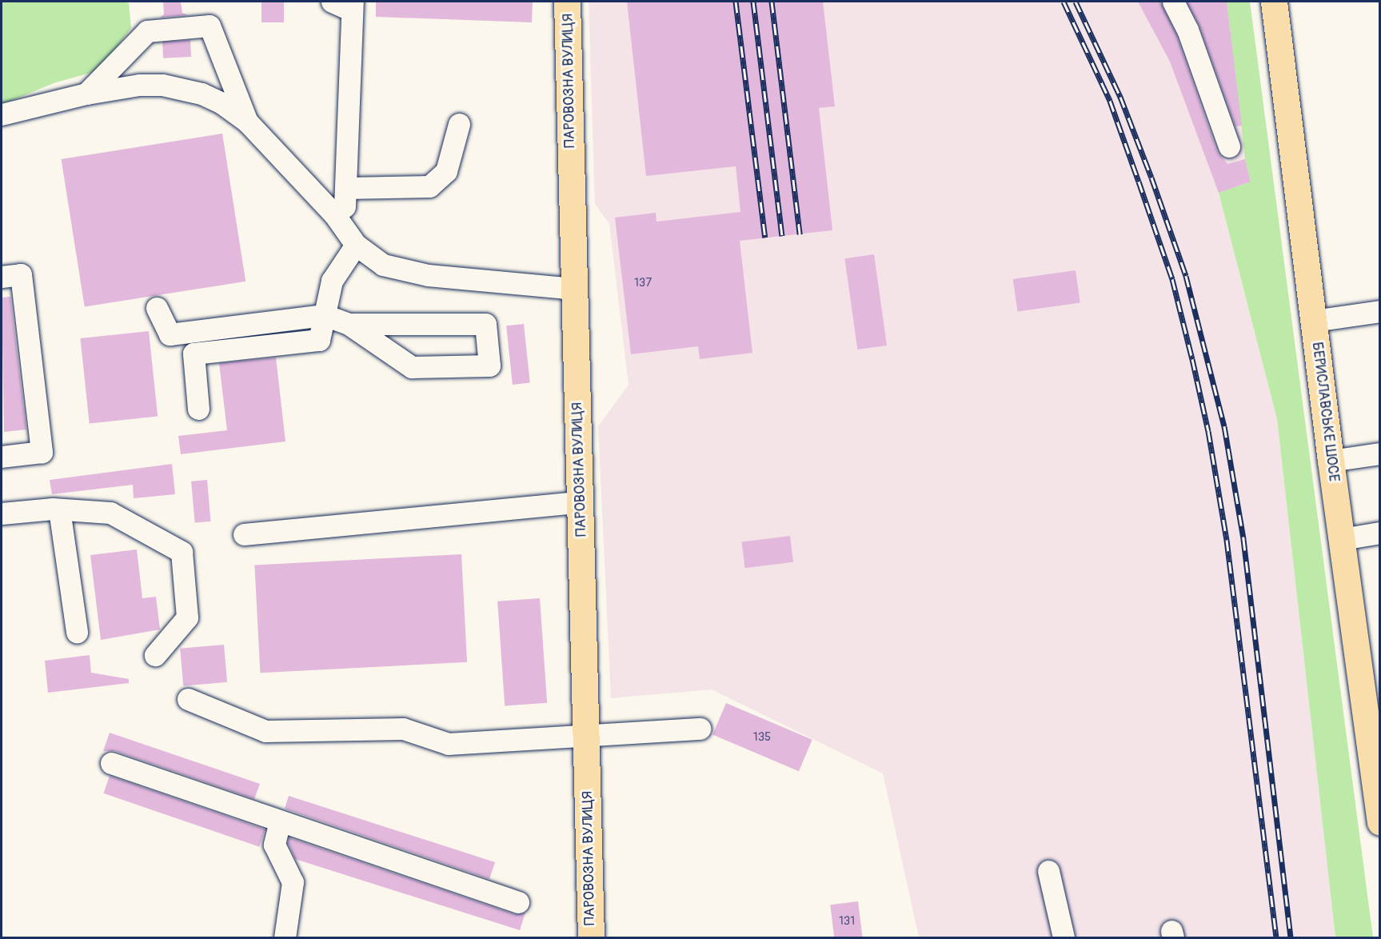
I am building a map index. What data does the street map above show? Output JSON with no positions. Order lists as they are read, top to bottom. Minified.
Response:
{"streets":{"main road":["ПАРОВОЗНА ВУЛИЦЯ","БЕРИСЛАВСЬКЕ ШОСЕ"]},"house_numbers":["137","135","131"]}
